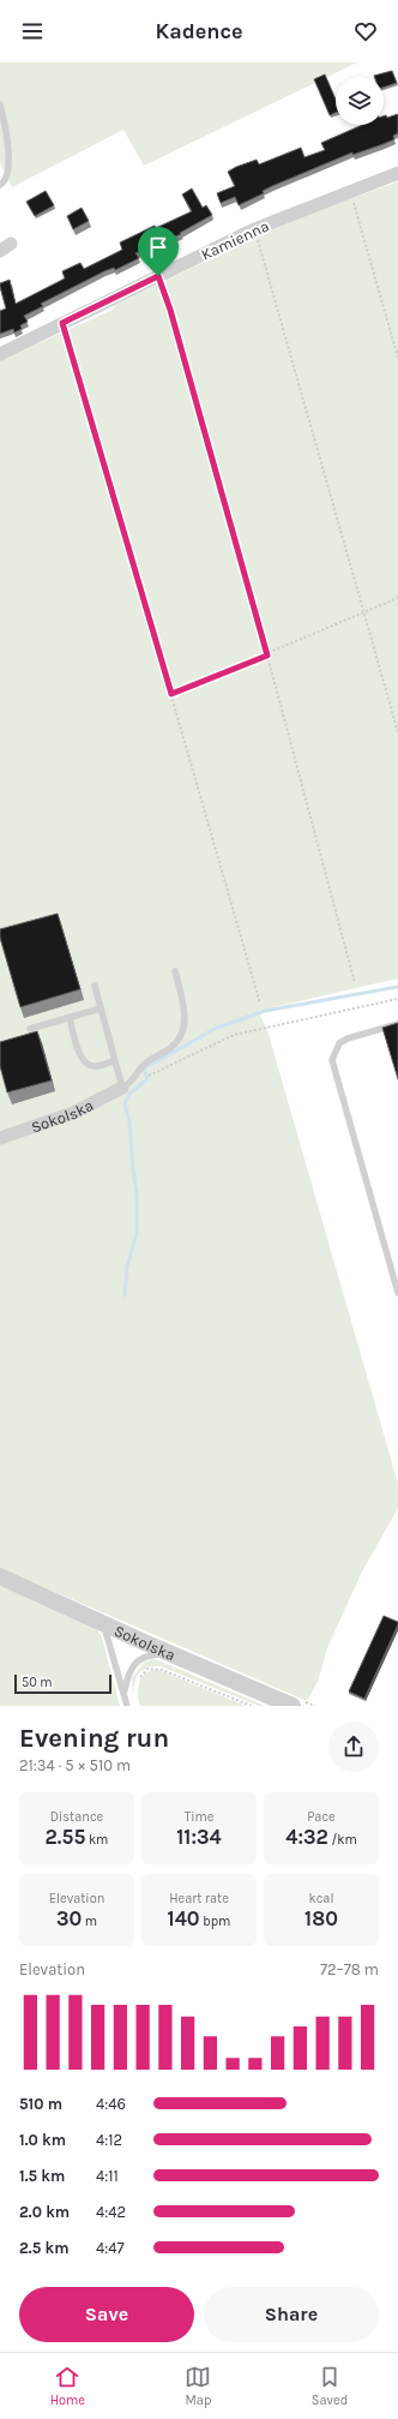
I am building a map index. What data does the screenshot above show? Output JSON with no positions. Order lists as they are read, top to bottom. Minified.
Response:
{"streets":{"street":["Kamienna","Sokolska"]},"scale_bar":"50 m","page":{"header":"Kadence","scale":"50 m","heading":["Evening run","21:34 · 5 × 510 m"],"stats":[["Distance","2.55 km"],["Time","11:34"],["Pace","4:32 /km"],["Elevation","30 m"],["Heart rate","140 bpm"],["kcal","180"]],"chart":["Elevation","72–78 m"],"list":[{"name":"510 m","note":"4:46"},{"name":"1.0 km","note":"4:12"},{"name":"1.5 km","note":"4:11"},{"name":"2.0 km","note":"4:42"},{"name":"2.5 km","note":"4:47"}],"buttons":["Save","Share"],"tabs":["Home","Map","Saved"]}}
